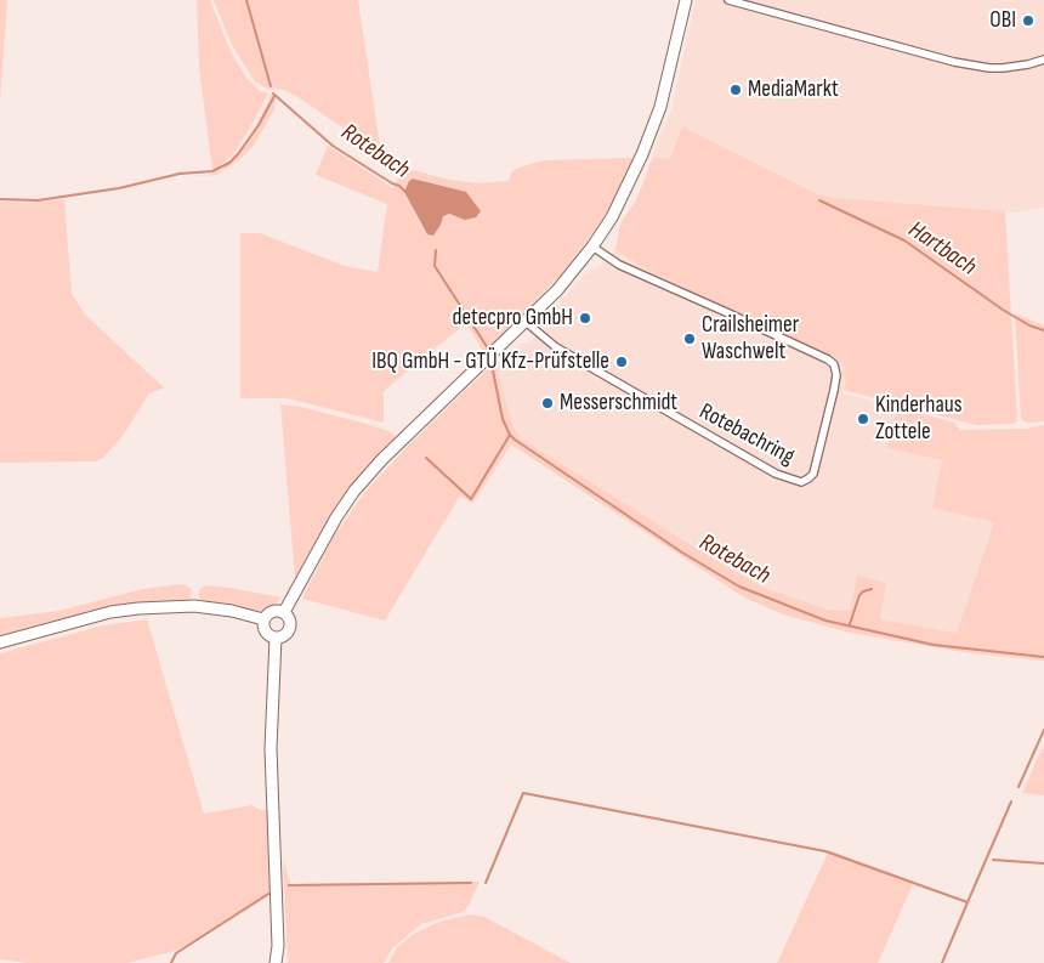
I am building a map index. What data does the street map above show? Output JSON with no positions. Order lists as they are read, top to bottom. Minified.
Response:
{"streets":{"street":["Rotebachring"]},"water":["Rotebach","Hartbach"],"places":["OBI","MediaMarkt","detecpro GmbH","Crailsheimer Waschwelt","IBQ GmbH - GTÜ Kfz-Prüfstelle","Messerschmidt","Kinderhaus Zottele"]}
